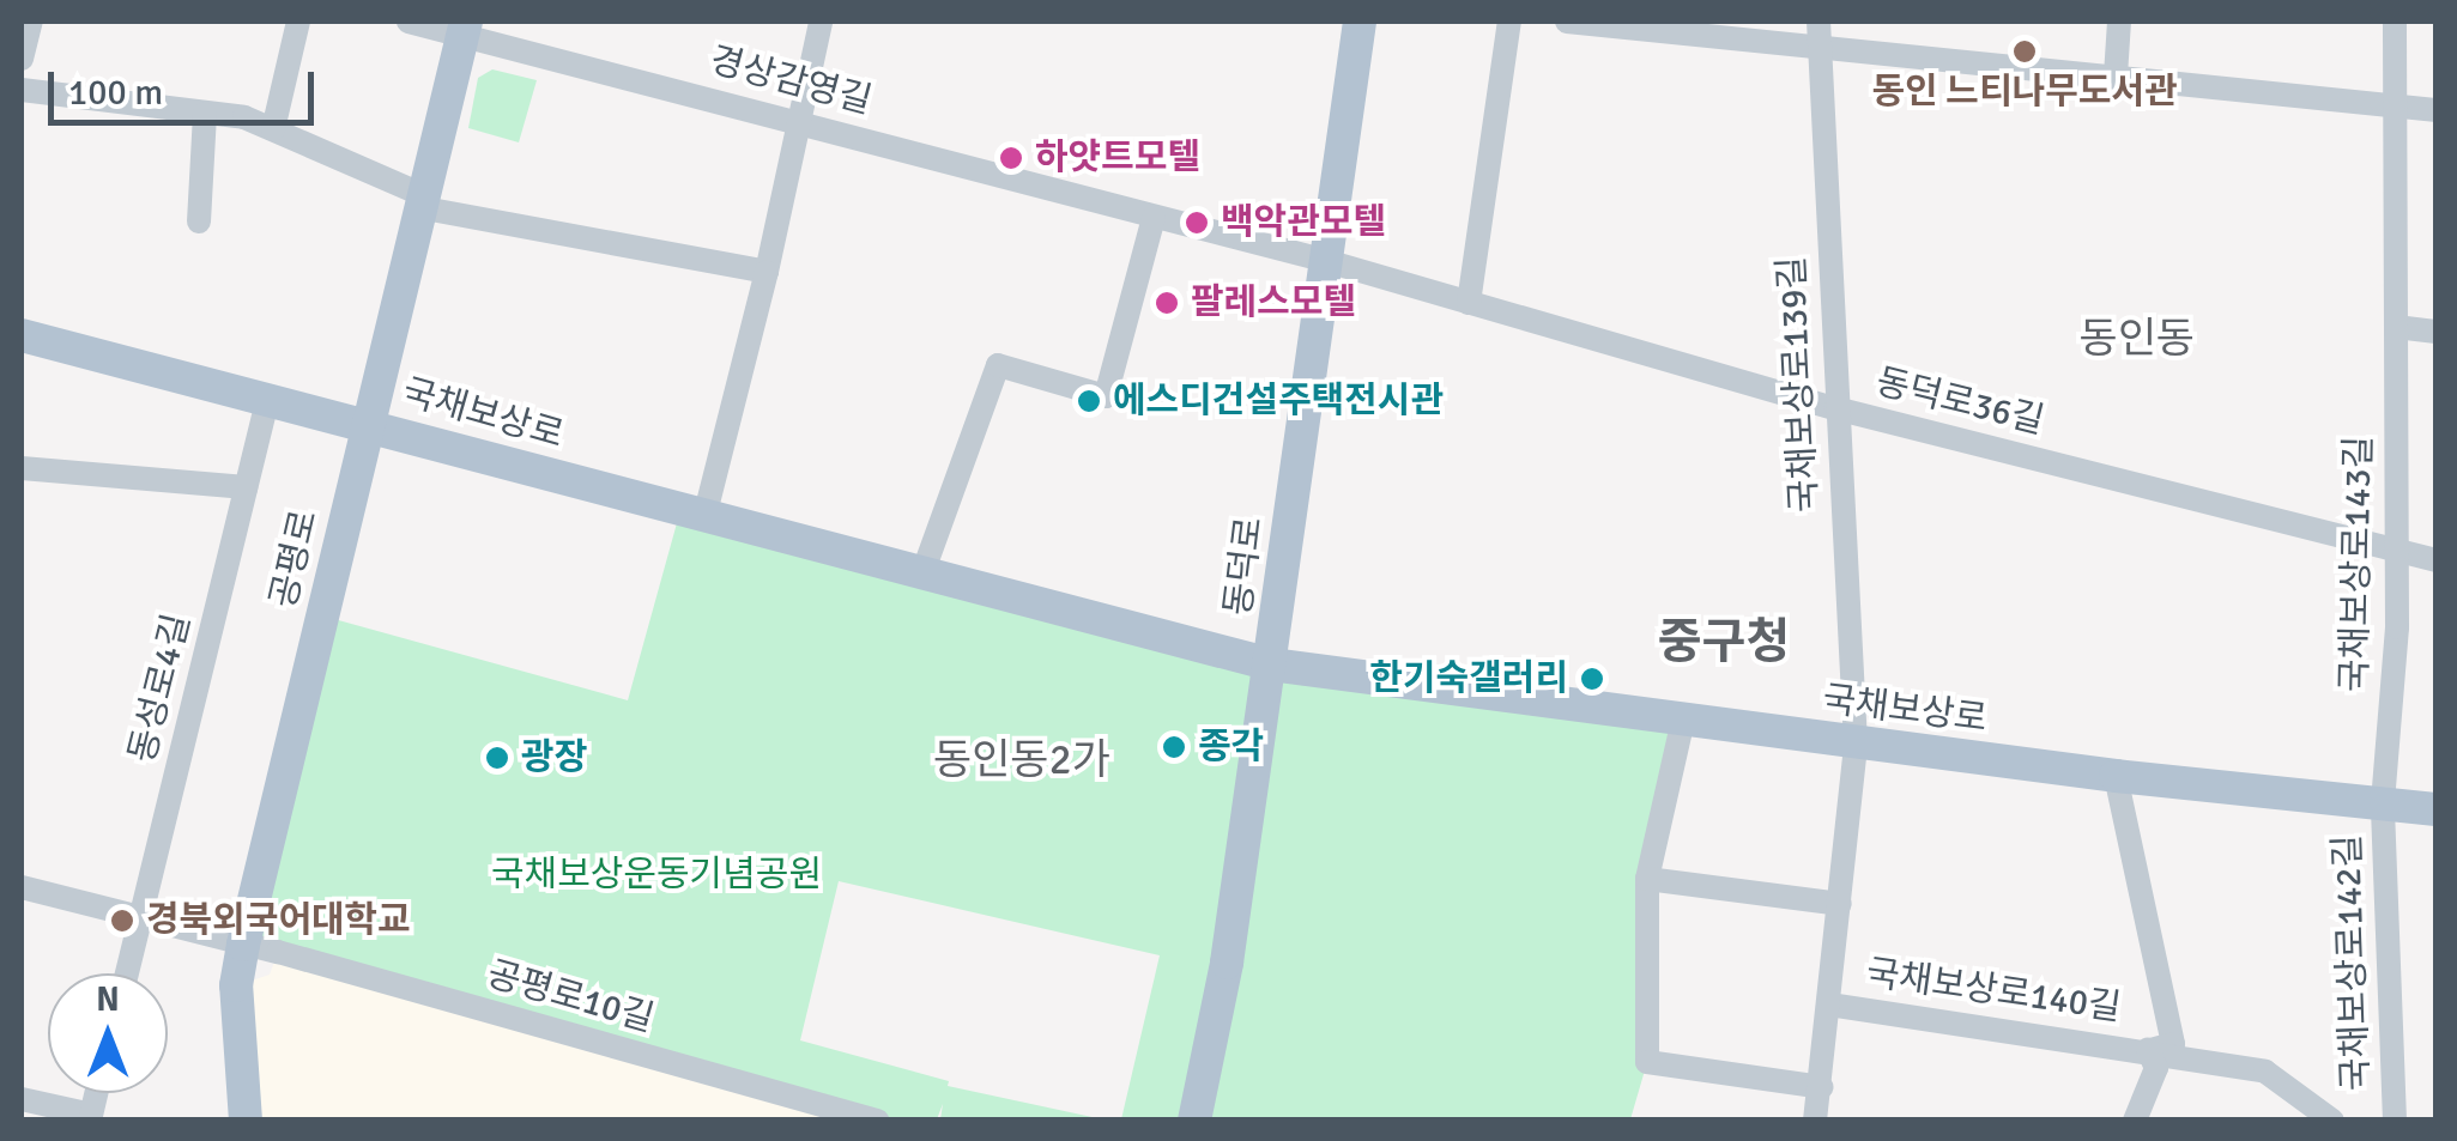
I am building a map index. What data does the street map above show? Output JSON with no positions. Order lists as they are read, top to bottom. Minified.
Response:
{"streets":{"main road":["국채보상로","공평로","동덕로"],"street":["경상감영길","국채보상로139길","동덕로36길","국채보상로143길","동성로4길","국채보상로142길","국채보상로140길","공평로10길"]},"crossings":[["경상감영길","동덕로36길"],["경상감영길","공평로"],["경상감영길","동덕로"],["국채보상로139길","동덕로36길"],["국채보상로139길","국채보상로"],["국채보상로139길","국채보상로140길"],["동덕로36길","국채보상로143길"],["동덕로36길","동덕로"],["국채보상로","공평로"],["국채보상로","국채보상로143길"],["국채보상로","동덕로"],["국채보상로","동성로4길"],["국채보상로","국채보상로142길"],["국채보상로","국채보상로140길"],["공평로","공평로10길"],["국채보상로143길","국채보상로142길"],["동성로4길","공평로10길"],["국채보상로142길","국채보상로140길"]],"districts":["동인동","중구청","동인동2가"],"parks":["국채보상운동기념공원"],"places":["동인 느티나무도서관","하얏트모텔","백악관모텔","팔레스모텔","에스디건설주택전시관","한기숙갤러리","종각","광장","경북외국어대학교"],"scale_bar":"100 m","north":"top"}
